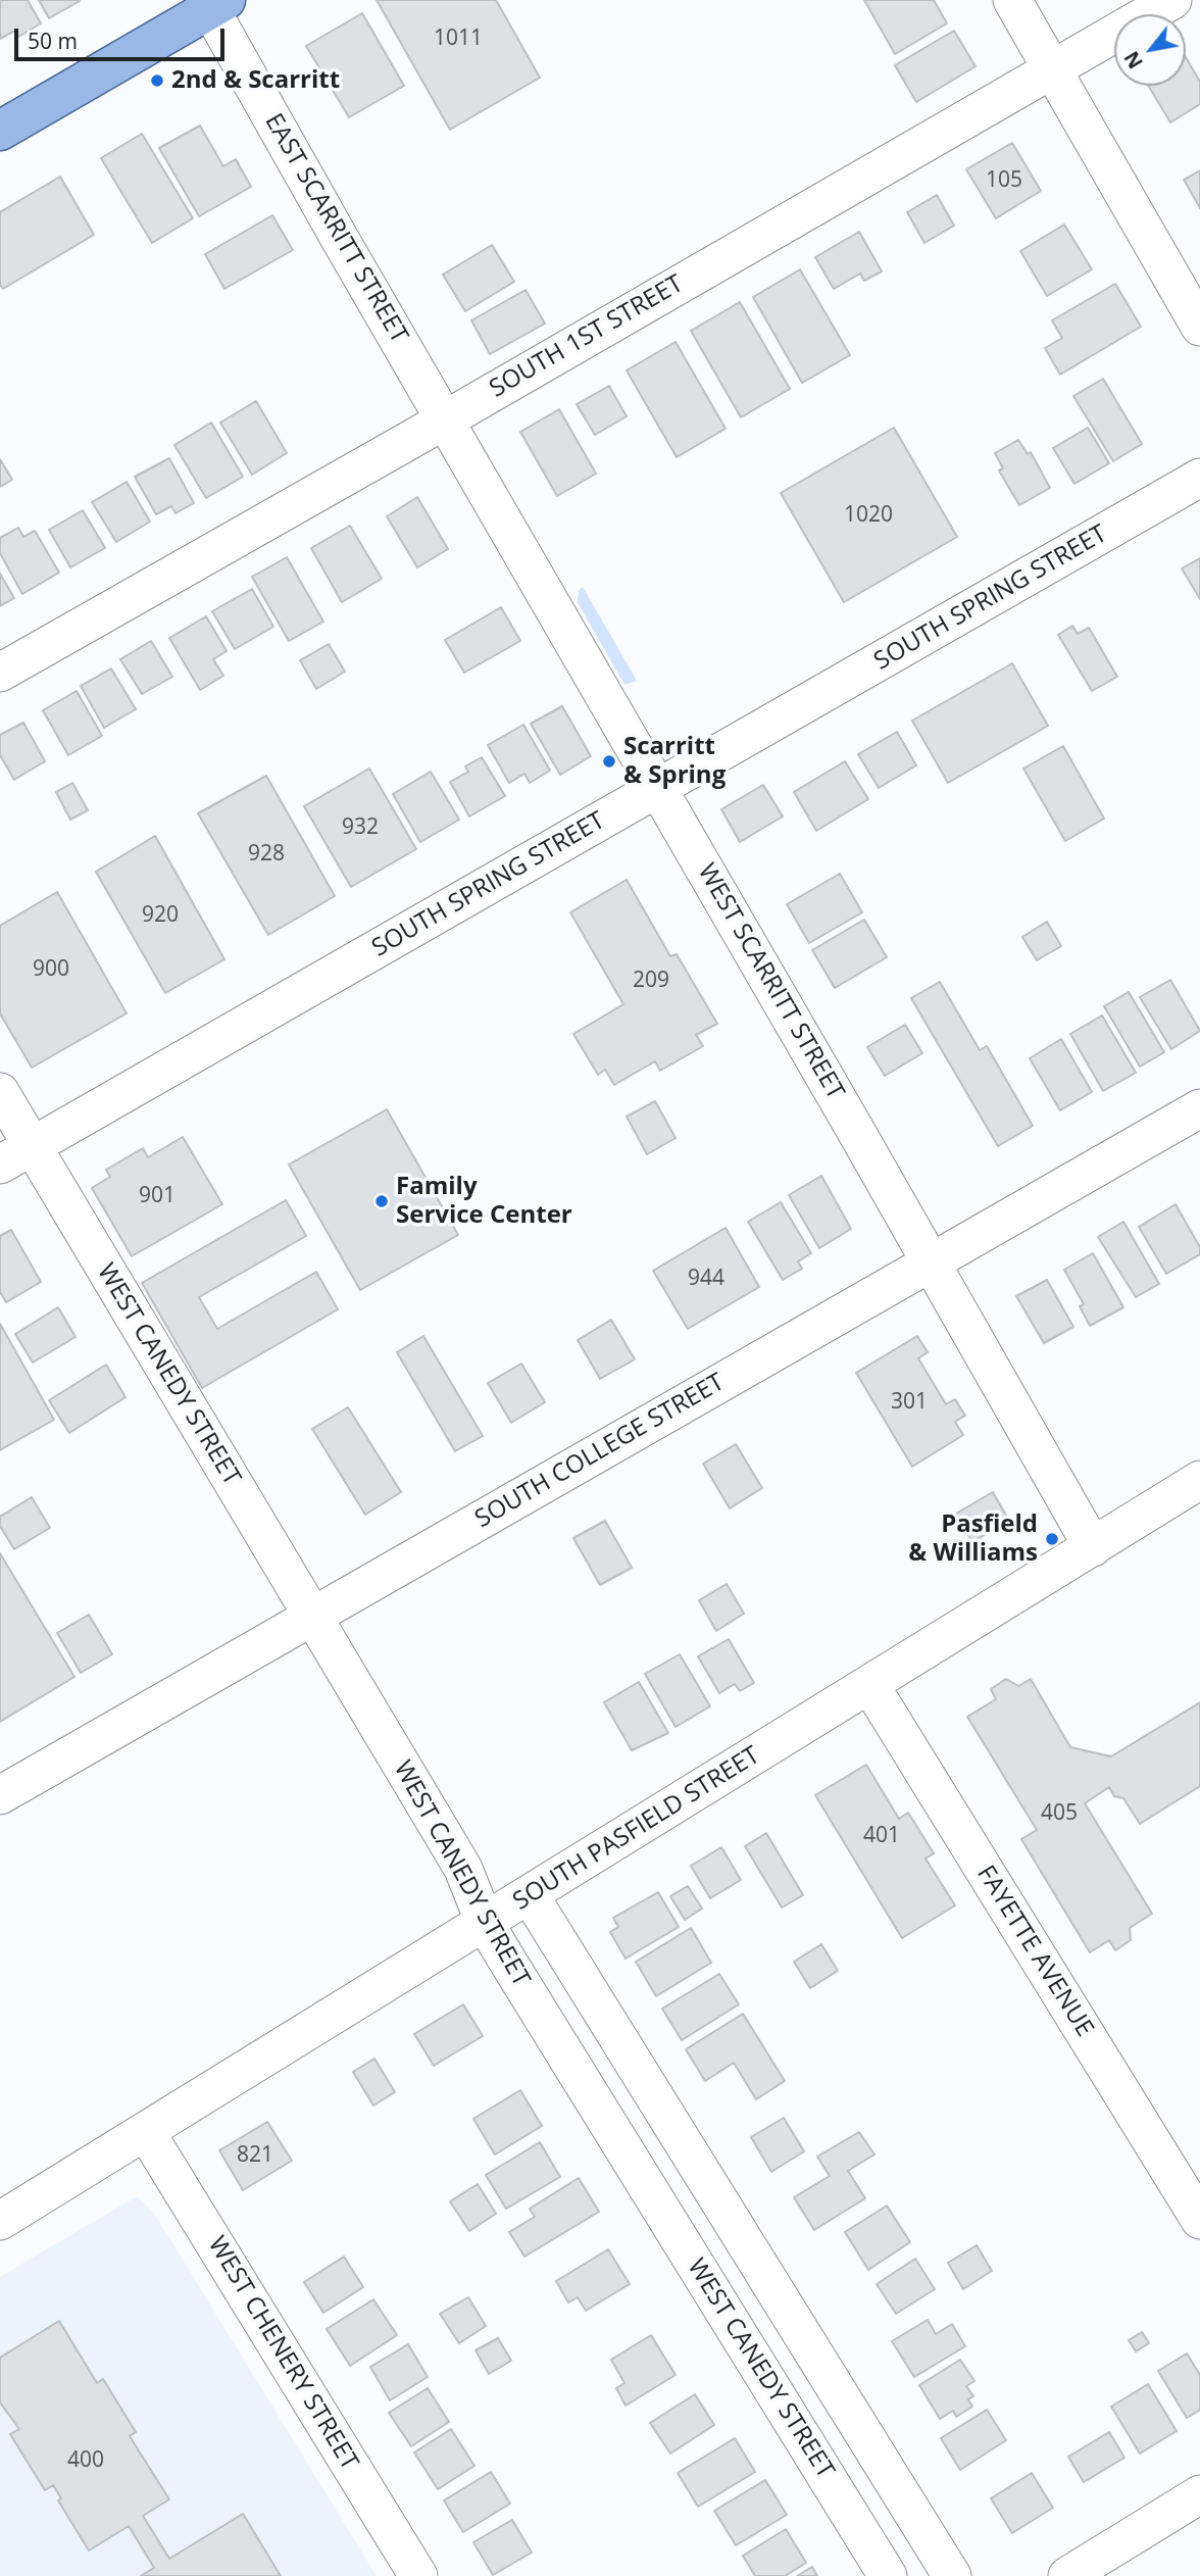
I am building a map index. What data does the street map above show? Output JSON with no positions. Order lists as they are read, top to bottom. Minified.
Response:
{"streets":{"street":["EAST SCARRITT STREET","SOUTH 1ST STREET","SOUTH SPRING STREET","WEST SCARRITT STREET","WEST CANEDY STREET","SOUTH COLLEGE STREET","SOUTH PASFIELD STREET","FAYETTE AVENUE","WEST CHENERY STREET"]},"crossings":[["EAST SCARRITT STREET","SOUTH 1ST STREET"],["EAST SCARRITT STREET","WEST SCARRITT STREET"],["SOUTH 1ST STREET","WEST SCARRITT STREET"],["SOUTH SPRING STREET","WEST SCARRITT STREET"],["SOUTH SPRING STREET","WEST CANEDY STREET"],["WEST SCARRITT STREET","SOUTH COLLEGE STREET"],["WEST SCARRITT STREET","SOUTH PASFIELD STREET"],["WEST CANEDY STREET","SOUTH COLLEGE STREET"],["WEST CANEDY STREET","SOUTH PASFIELD STREET"],["SOUTH PASFIELD STREET","FAYETTE AVENUE"],["SOUTH PASFIELD STREET","WEST CHENERY STREET"]],"places":["2nd & Scarritt","Scarritt & Spring","Family Service Center","Pasfield & Williams"],"house_numbers":["1011","105","1020","932","928","920","900","209","901","944","301","405","401","821","400"],"scale_bar":"50 m","north":"bottom left"}
